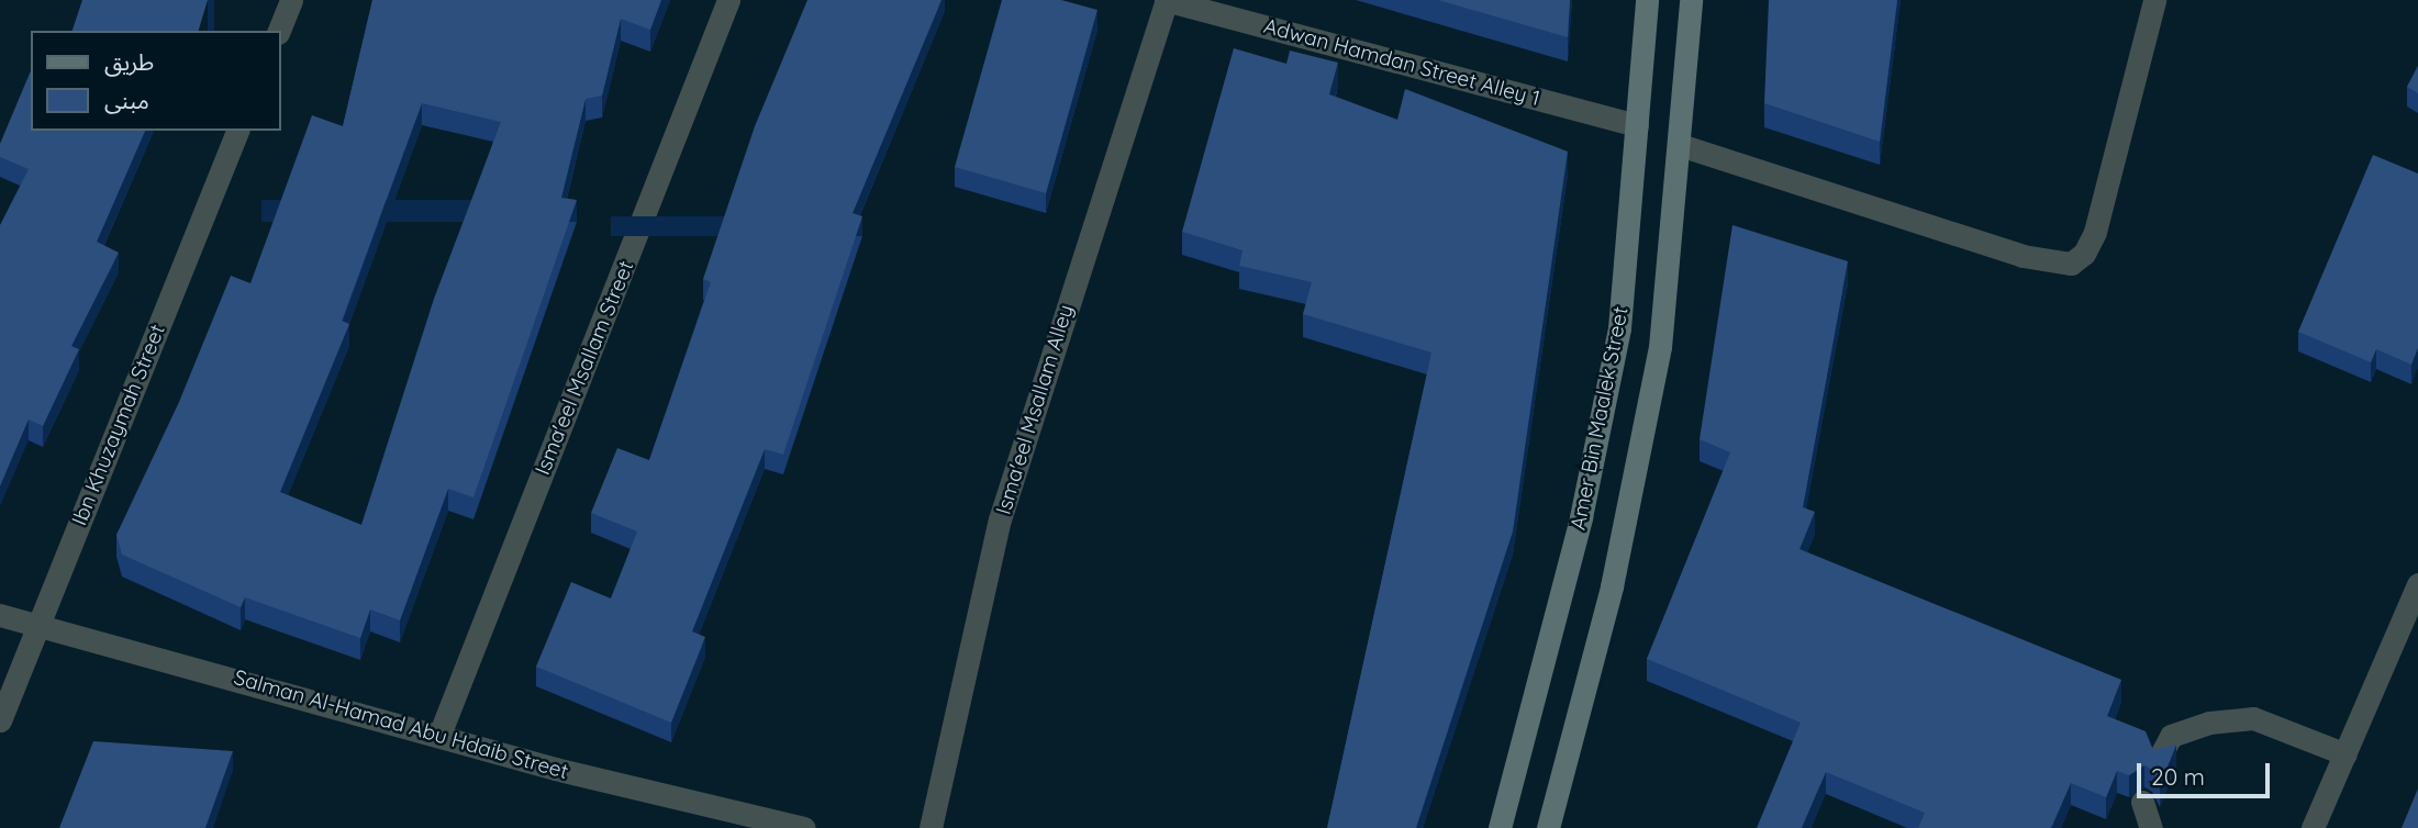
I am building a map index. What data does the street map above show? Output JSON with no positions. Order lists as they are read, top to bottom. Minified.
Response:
{"streets":{"street":["Adwan Hamdan Street Alley 1","Isma'eel Msallam Street","Isma'eel Msallam Alley","Amer Bin Maalek Street","Ibn Khuzaymah Street","Salman Al-Hamad Abu Hdaib Street"]},"crossings":[["Adwan Hamdan Street Alley 1","Isma'eel Msallam Alley"],["Adwan Hamdan Street Alley 1","Amer Bin Maalek Street"],["Isma'eel Msallam Street","Salman Al-Hamad Abu Hdaib Street"],["Ibn Khuzaymah Street","Salman Al-Hamad Abu Hdaib Street"]],"legend":["طريق","مبنى"],"scale_bar":"20 m"}
